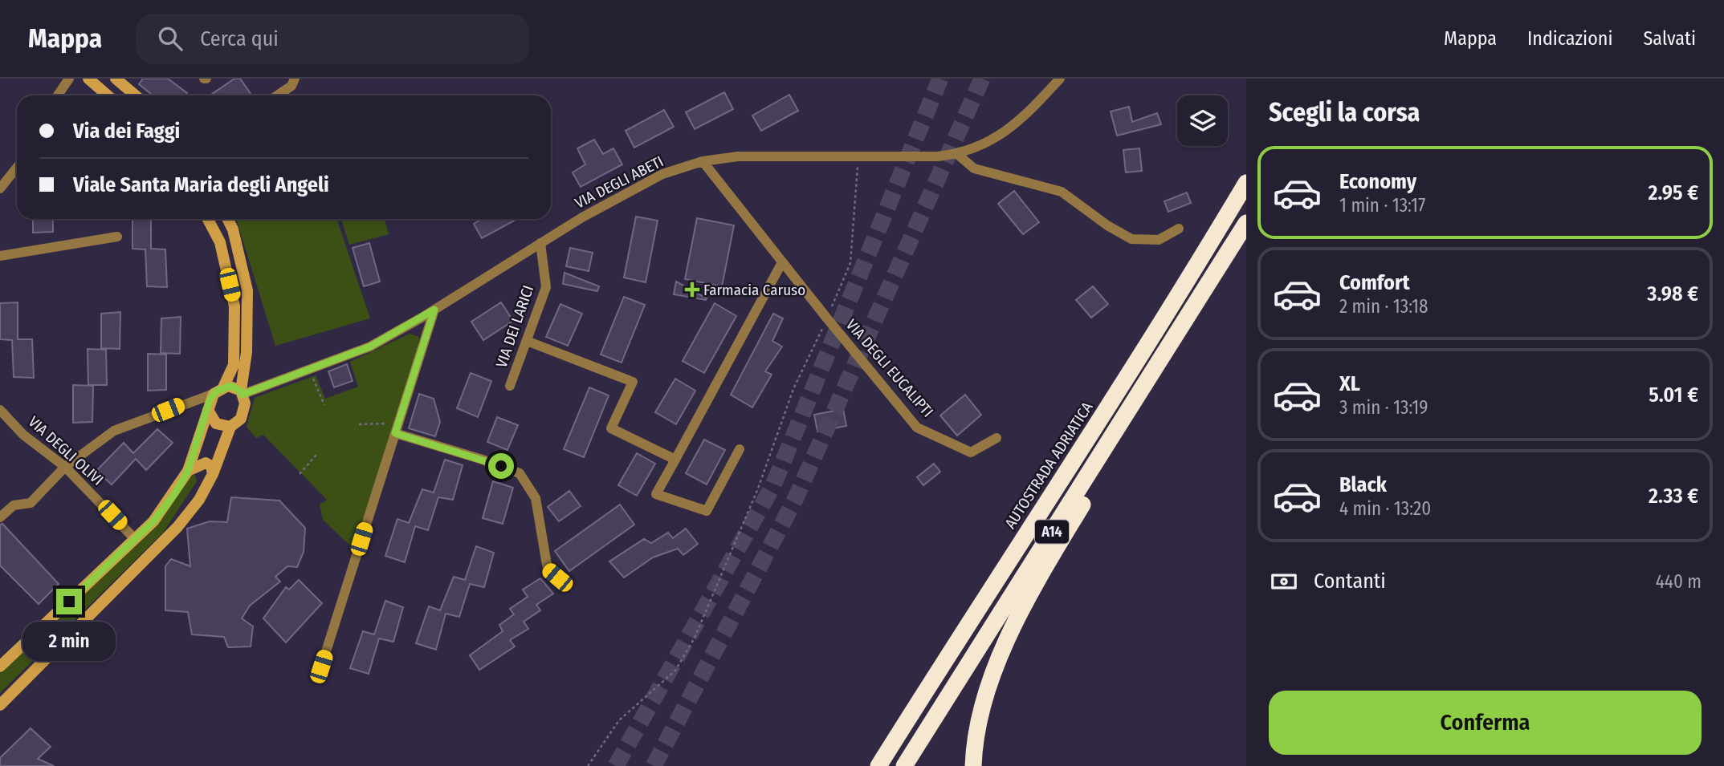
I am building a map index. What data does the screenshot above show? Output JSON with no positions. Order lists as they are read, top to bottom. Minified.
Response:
{"streets":{"highway":["AUTOSTRADA ADRIATICA","A14"],"street":["VIA DEGLI ABETI","VIA DEI LARICI","VIA DEGLI EUCALIPTI","VIA DEGLI OLIVI"]},"crossings":[["VIA DEGLI ABETI","VIA DEI LARICI"],["VIA DEGLI ABETI","VIA DEGLI EUCALIPTI"]],"places":{"health":["Farmacia Caruso"]},"page":{"header":"Mappa","search":"Cerca qui","nav":["Mappa","Indicazioni","Salvati"],"heading":"Scegli la corsa","banner":["Via dei Faggi","Viale Santa Maria degli Angeli"],"list":[{"name":"Economy","note":"1 min · 13:17","value":"2.95 €"},{"name":"Comfort","note":"2 min · 13:18","value":"3.98 €"},{"name":"XL","note":"3 min · 13:19","value":"5.01 €"},{"name":"Black","note":"4 min · 13:20","value":"2.33 €"}],"pay":["Contanti","440 m"],"bubble":"2 min","buttons":"Conferma"}}
